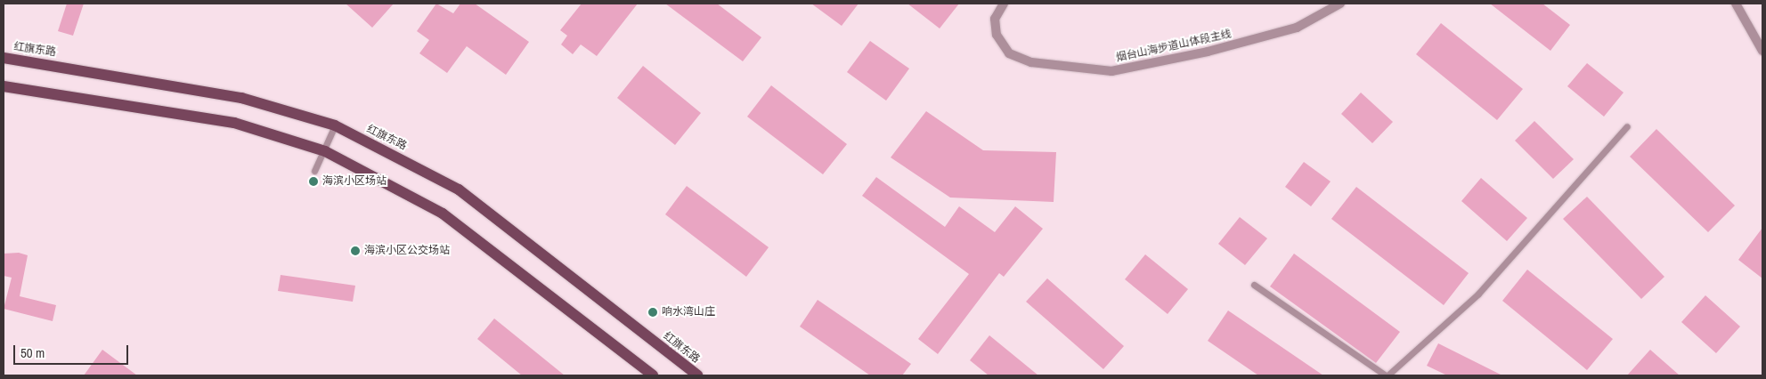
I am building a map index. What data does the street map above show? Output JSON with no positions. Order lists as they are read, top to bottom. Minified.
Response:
{"streets":{"main road":["红旗东路"],"street":["烟台山海步道山体段主线"]},"places":["海滨小区场站","海滨小区公交场站","响水湾山庄"],"scale_bar":"50 m"}
